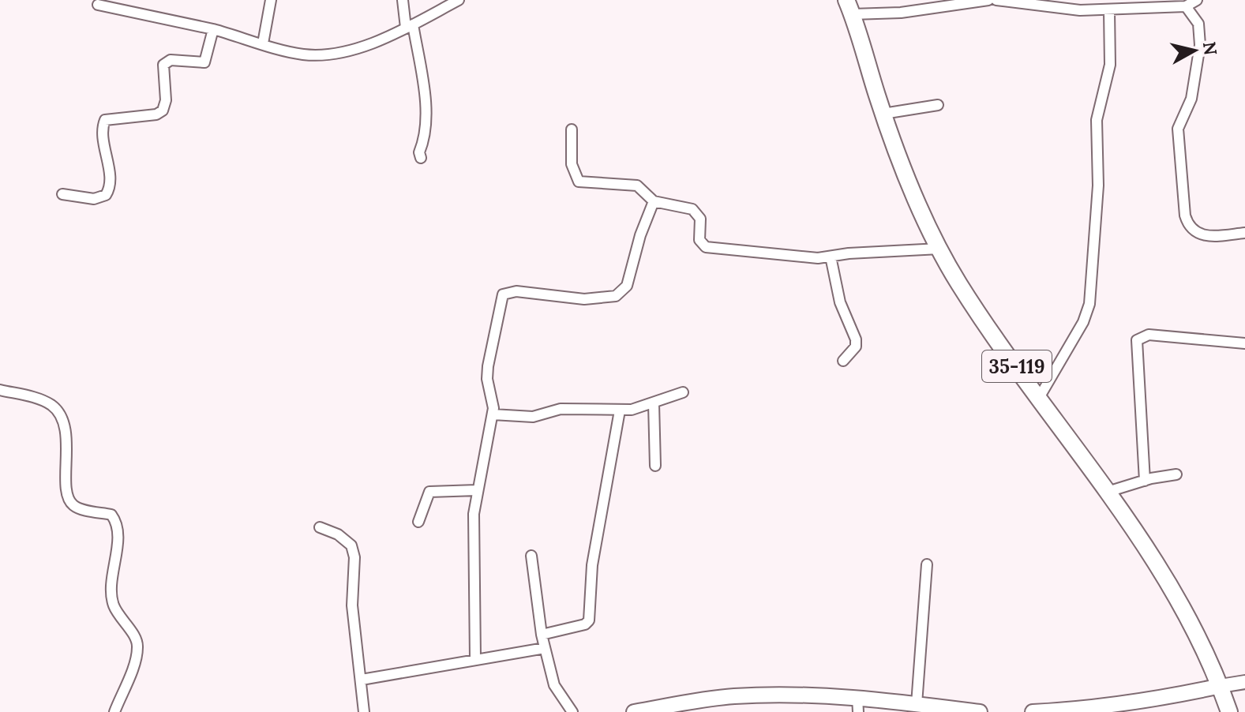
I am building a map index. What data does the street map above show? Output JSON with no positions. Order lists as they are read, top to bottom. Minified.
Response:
{"streets":{"main road":["35-119"]},"north":"right"}
